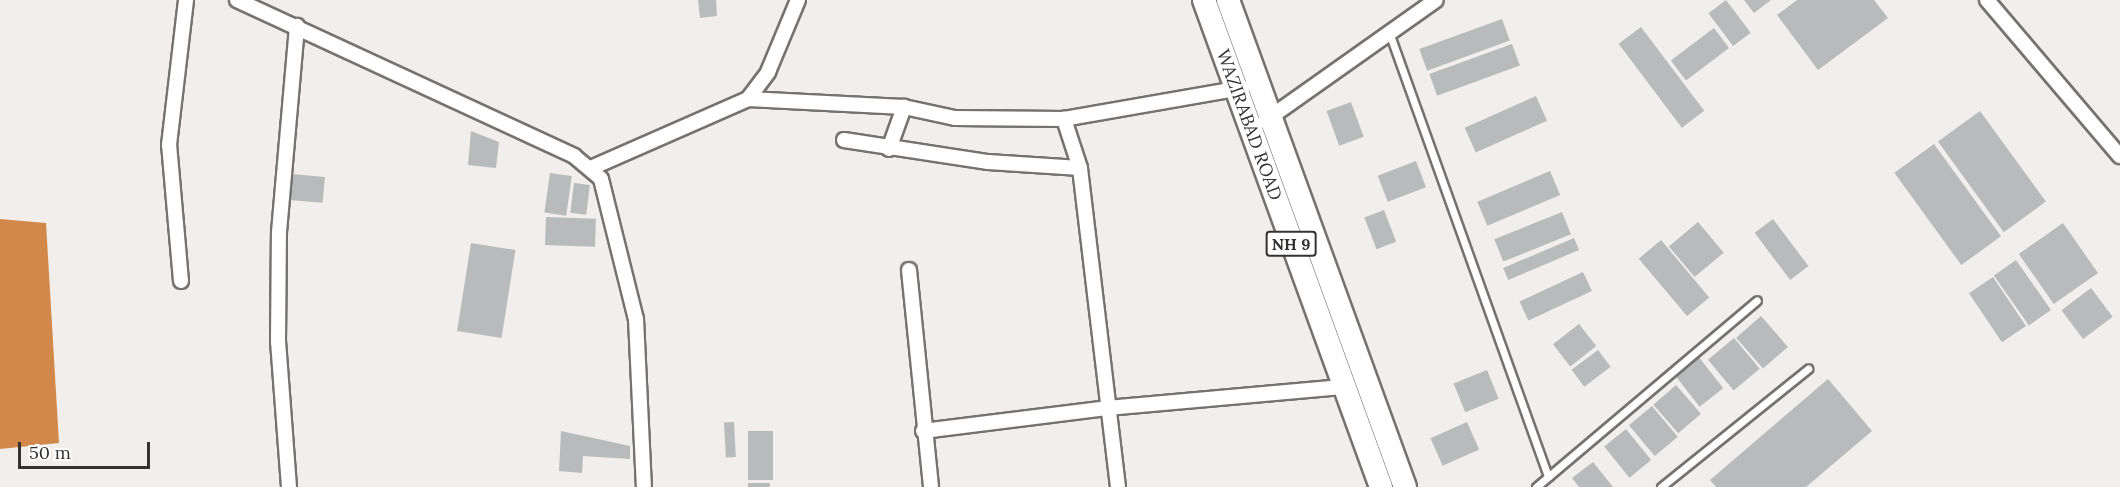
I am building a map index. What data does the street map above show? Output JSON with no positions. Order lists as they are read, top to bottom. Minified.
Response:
{"streets":{"highway":["WAZIRABAD ROAD","NH 9"]},"scale_bar":"50 m"}
